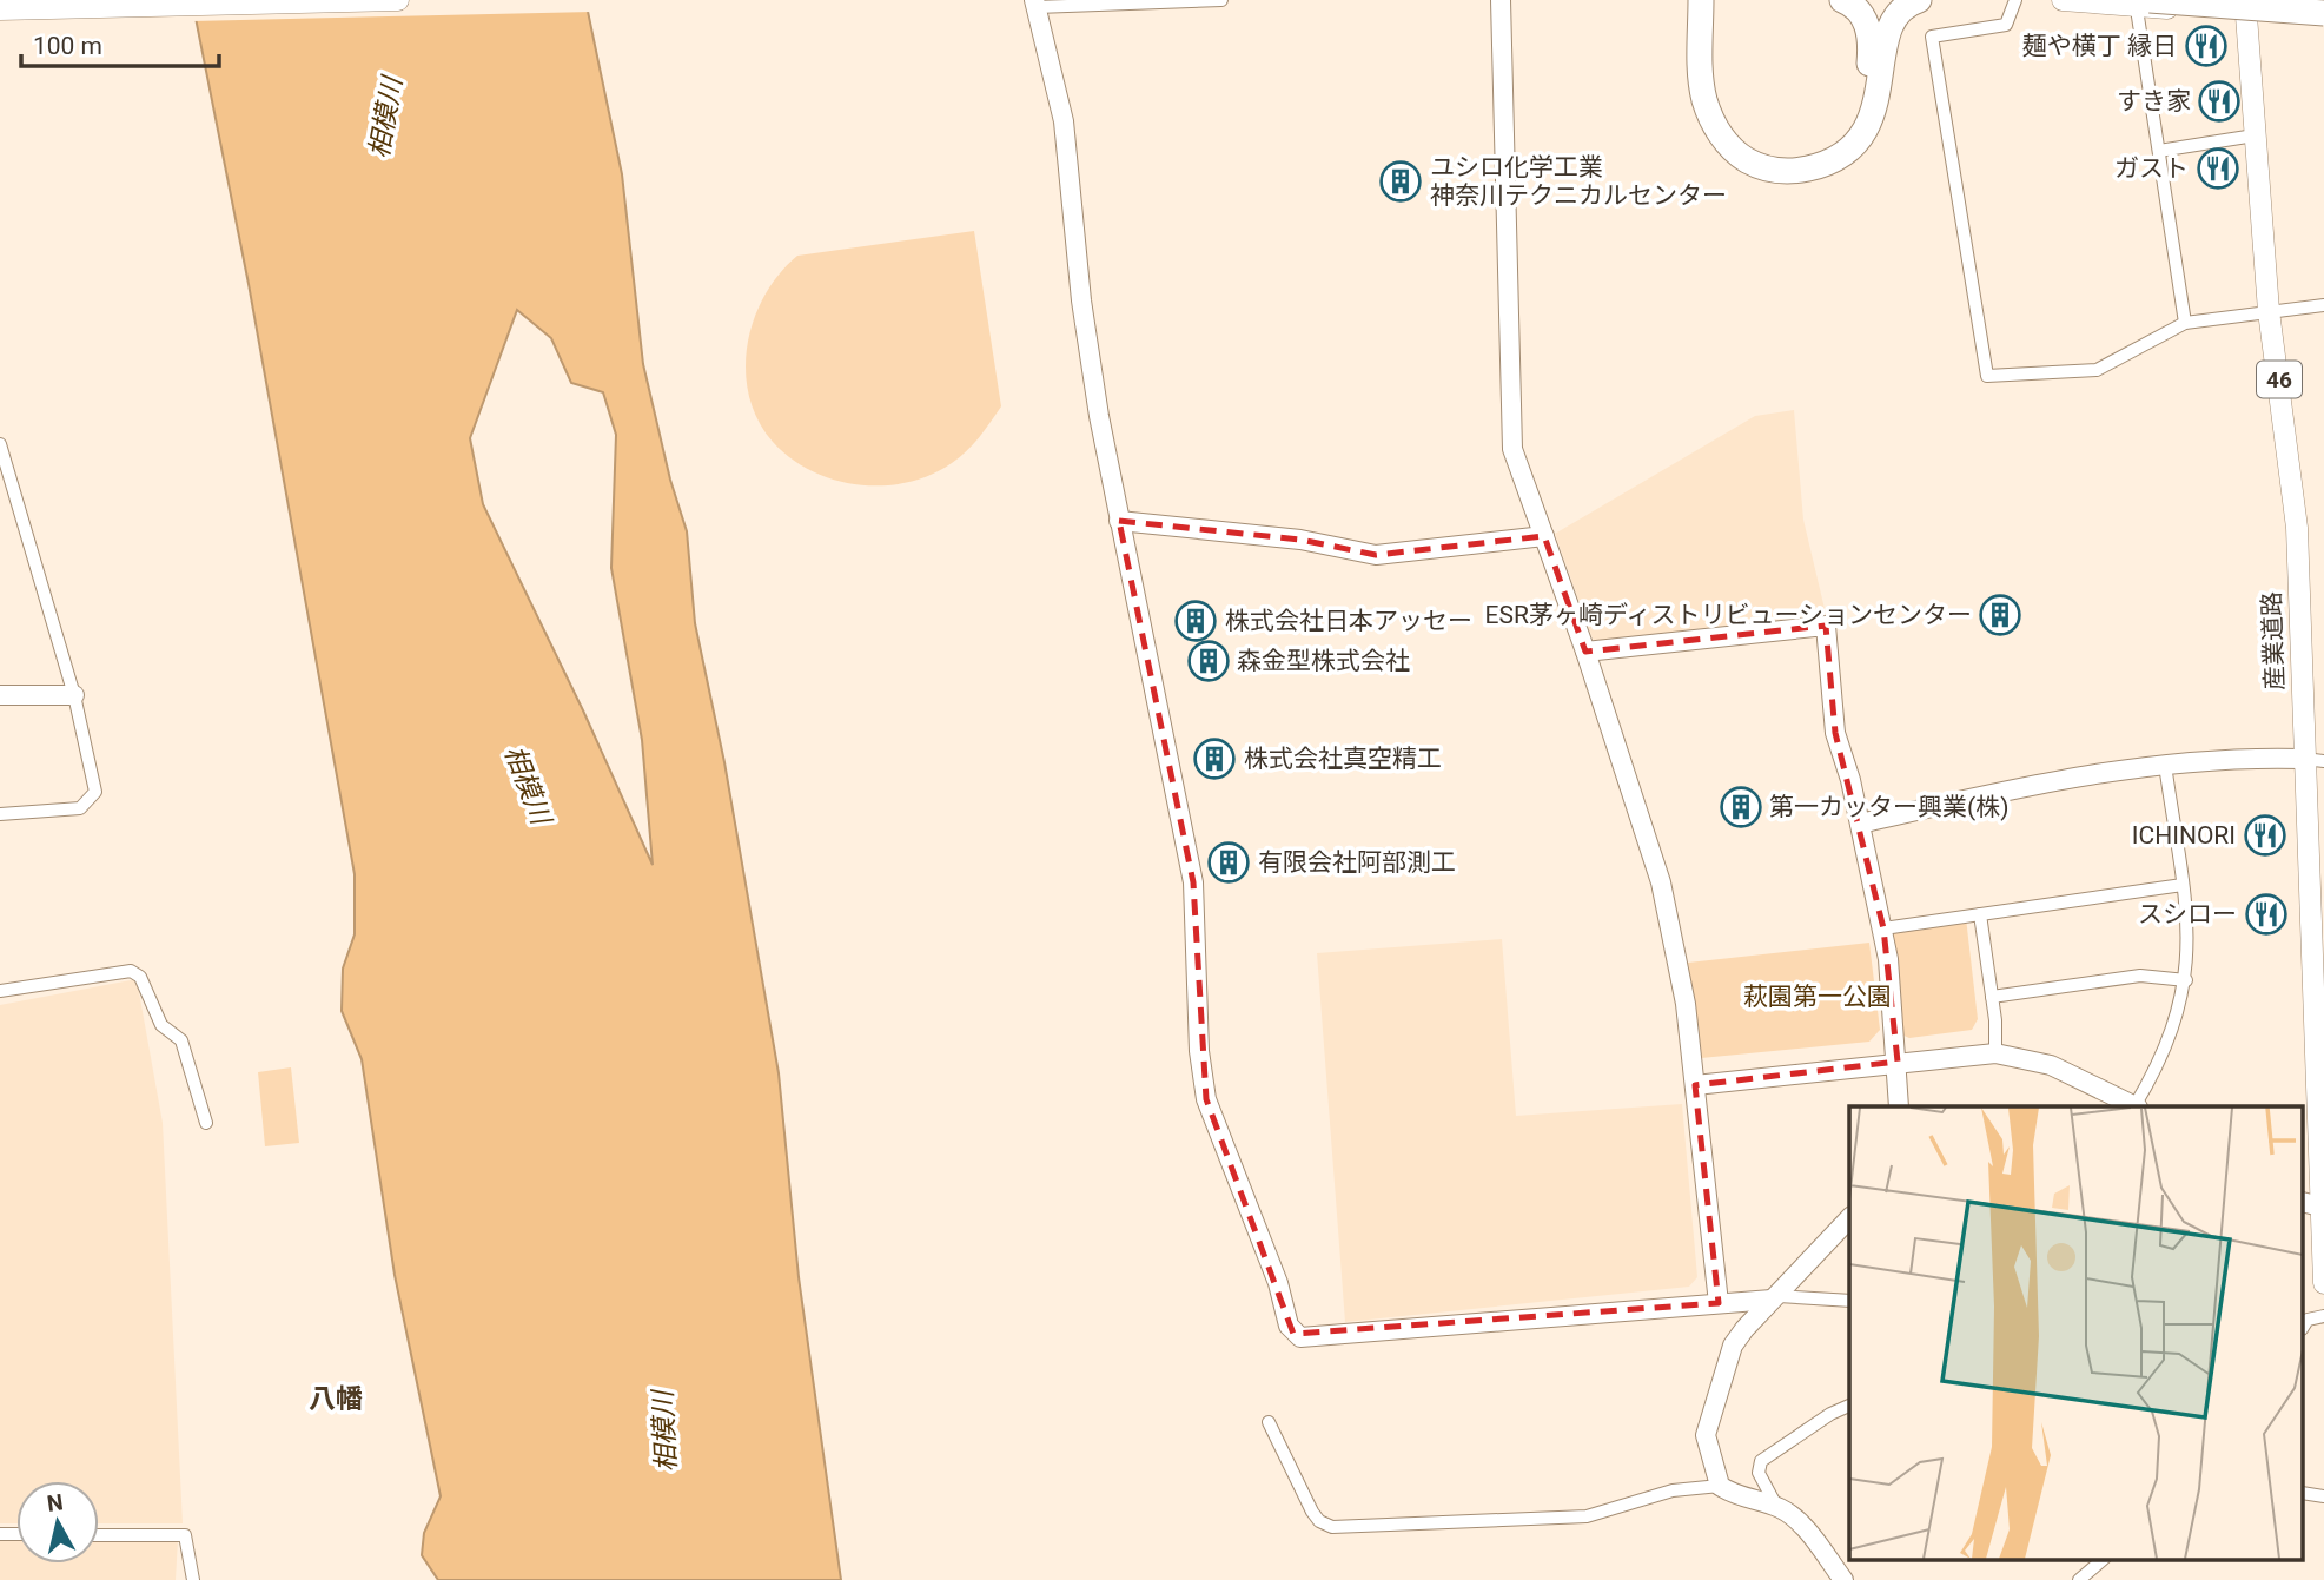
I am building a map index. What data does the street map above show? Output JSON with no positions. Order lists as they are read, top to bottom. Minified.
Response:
{"streets":{"main road":["46","産業道路"]},"districts":["八幡"],"water":["相模川"],"parks":["萩園第一公園"],"places":{"restaurant":["麺や横丁 縁日","すき家","ガスト","ICHINORI","スシロー"],"building":["ユシロ化学工業 神奈川テクニカルセンター","ESR茅ヶ崎ディストリビューションセンター","株式会社日本アッセー","森金型株式会社","株式会社真空精工","第一カッター興業(株)","有限会社阿部測工"]},"scale_bar":"100 m","north":"top"}
